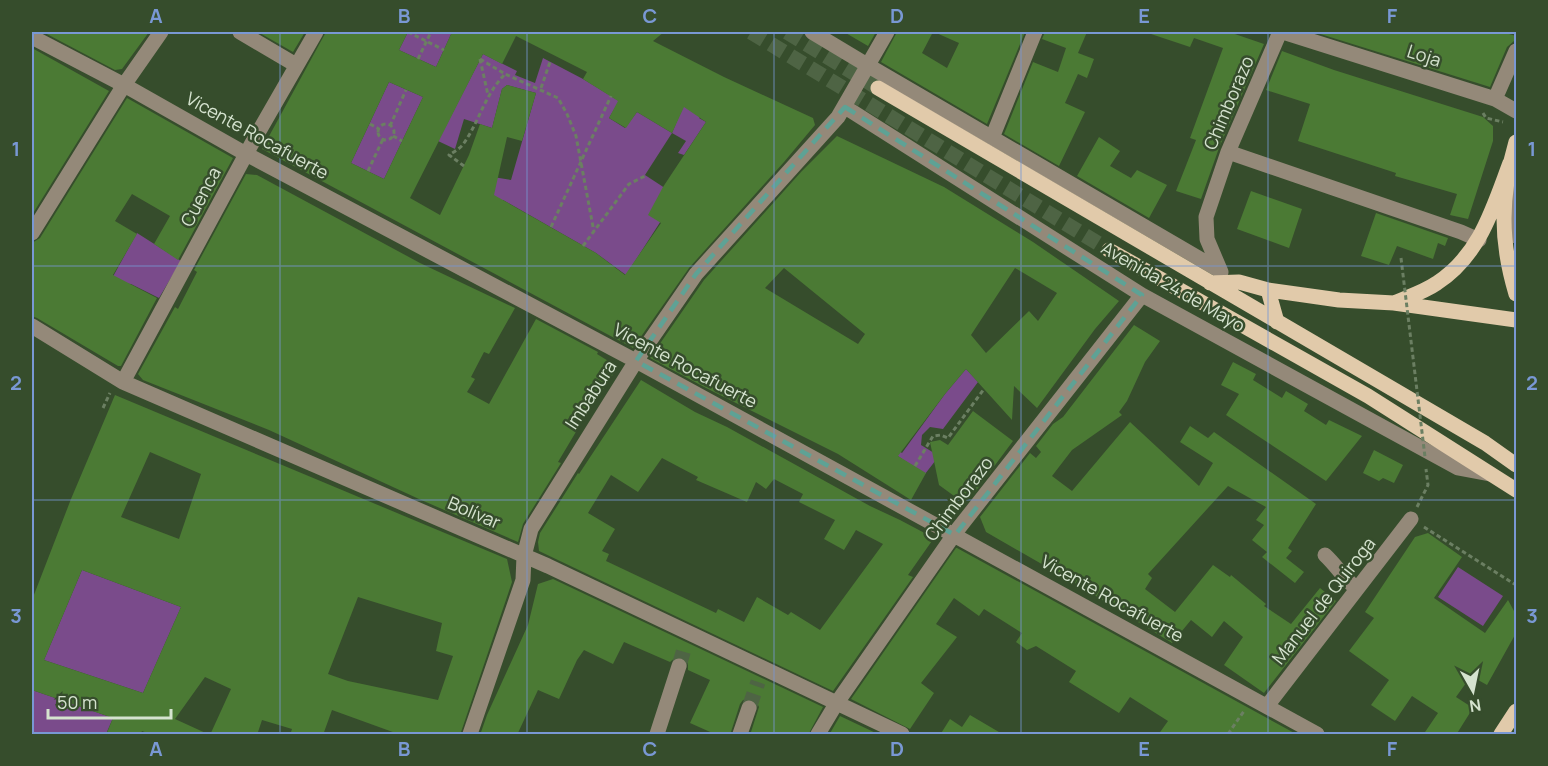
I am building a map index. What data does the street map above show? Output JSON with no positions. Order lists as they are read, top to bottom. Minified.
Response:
{"streets":{"main road":["Avenida 24 de Mayo"],"street":["Loja","Chimborazo","Vicente Rocafuerte","Cuenca","Imbabura","Bolívar","Manuel de Quiroga"]},"crossings":[["Loja","Chimborazo"],["Chimborazo","Vicente Rocafuerte"],["Chimborazo","Avenida 24 de Mayo"],["Chimborazo","Bolívar"],["Vicente Rocafuerte","Cuenca"],["Vicente Rocafuerte","Imbabura"],["Vicente Rocafuerte","Manuel de Quiroga"],["Cuenca","Bolívar"],["Avenida 24 de Mayo","Imbabura"],["Imbabura","Bolívar"]],"scale_bar":"50 m","north":"bottom","grid":{"columns":["A","B","C","D","E","F"],"rows":["1","2","3"]}}
